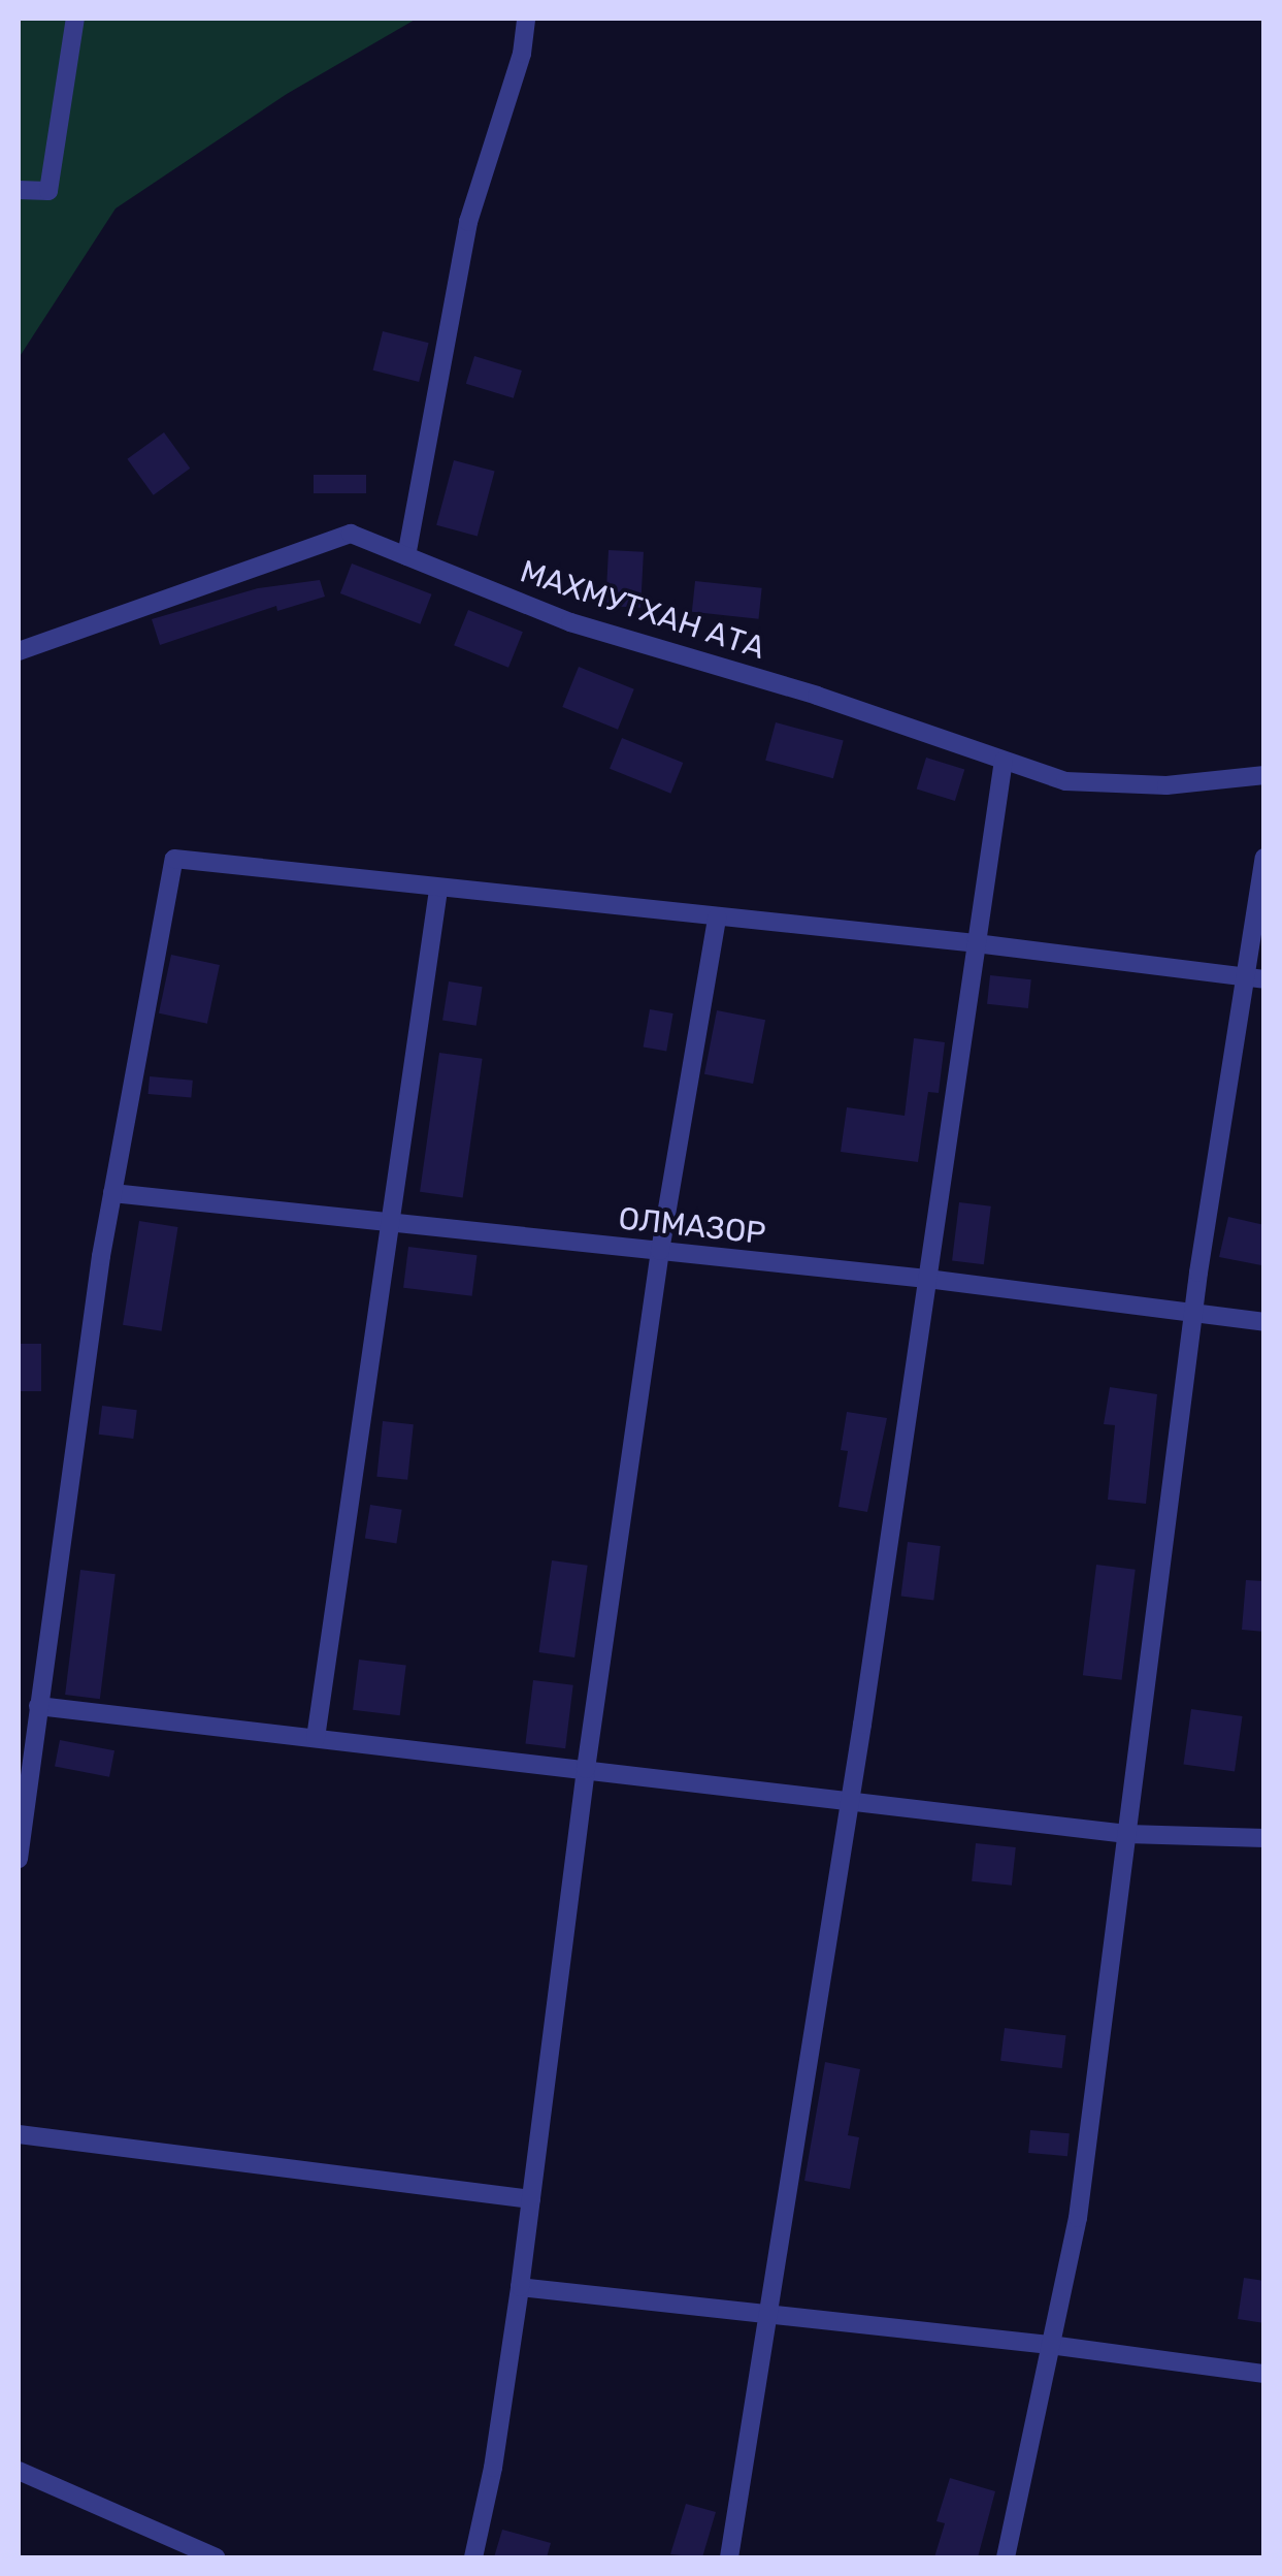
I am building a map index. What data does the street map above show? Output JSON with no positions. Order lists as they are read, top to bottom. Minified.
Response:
{"streets":{"street":["МАХМУТХАН АТА","ОЛМАЗОР"]}}
